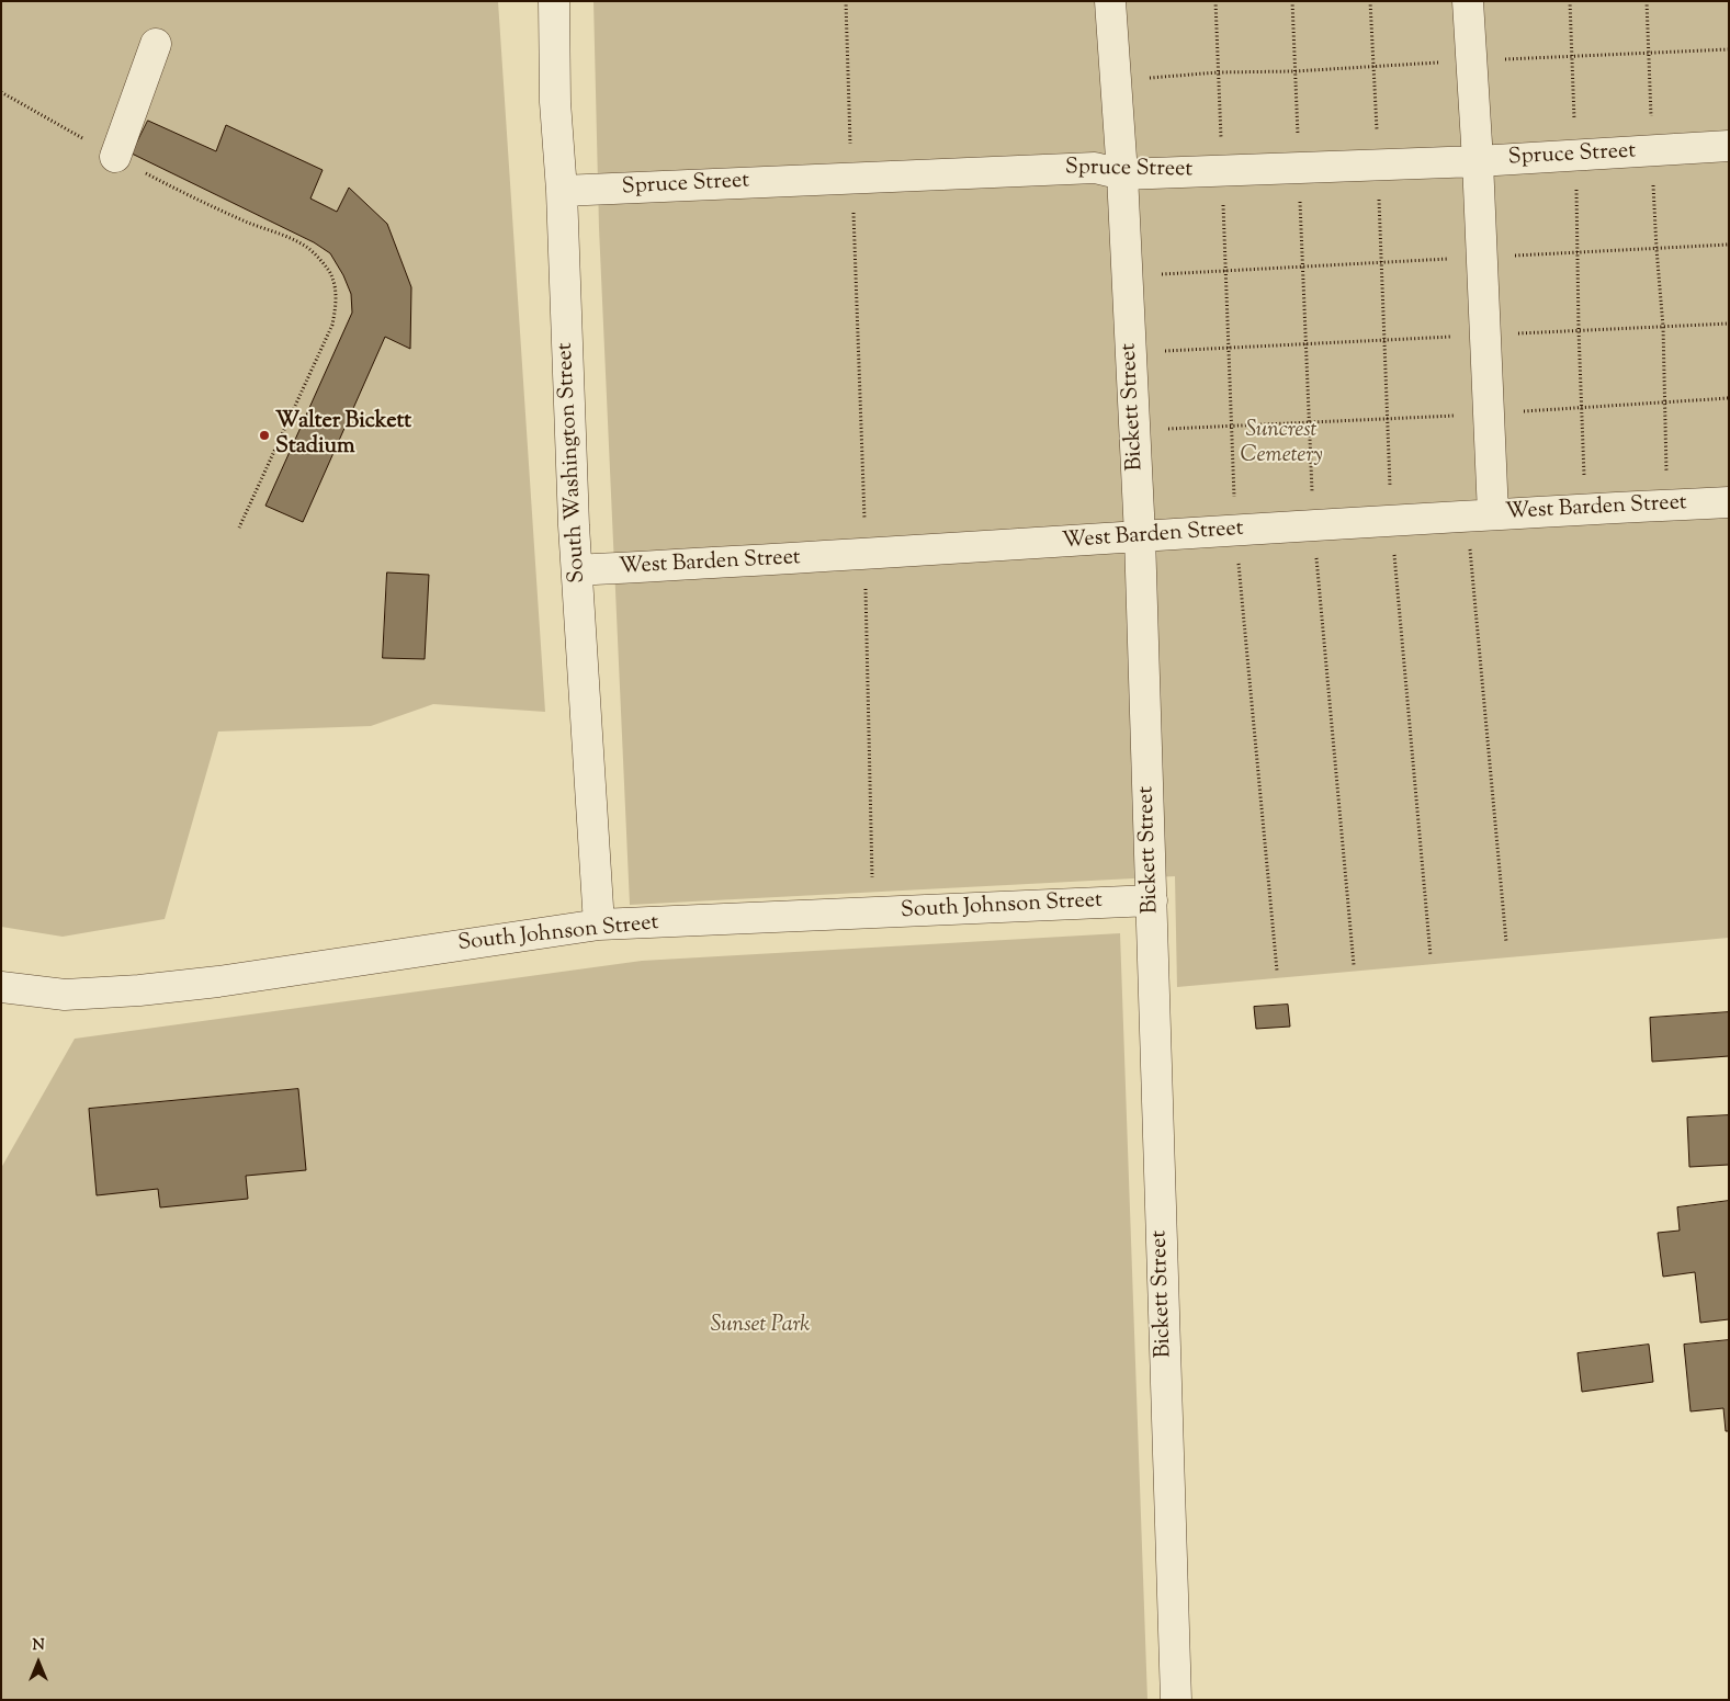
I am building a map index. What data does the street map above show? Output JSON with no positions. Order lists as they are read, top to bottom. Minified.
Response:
{"streets":{"street":["Spruce Street","Bickett Street","South Washington Street","West Barden Street","South Johnson Street"]},"crossings":[["Spruce Street","Bickett Street"],["Spruce Street","South Washington Street"],["Bickett Street","West Barden Street"],["Bickett Street","South Johnson Street"],["South Washington Street","West Barden Street"],["South Washington Street","South Johnson Street"]],"parks":["Suncrest Cemetery","Sunset Park"],"places":["Walter Bickett Stadium"],"north":"top"}
